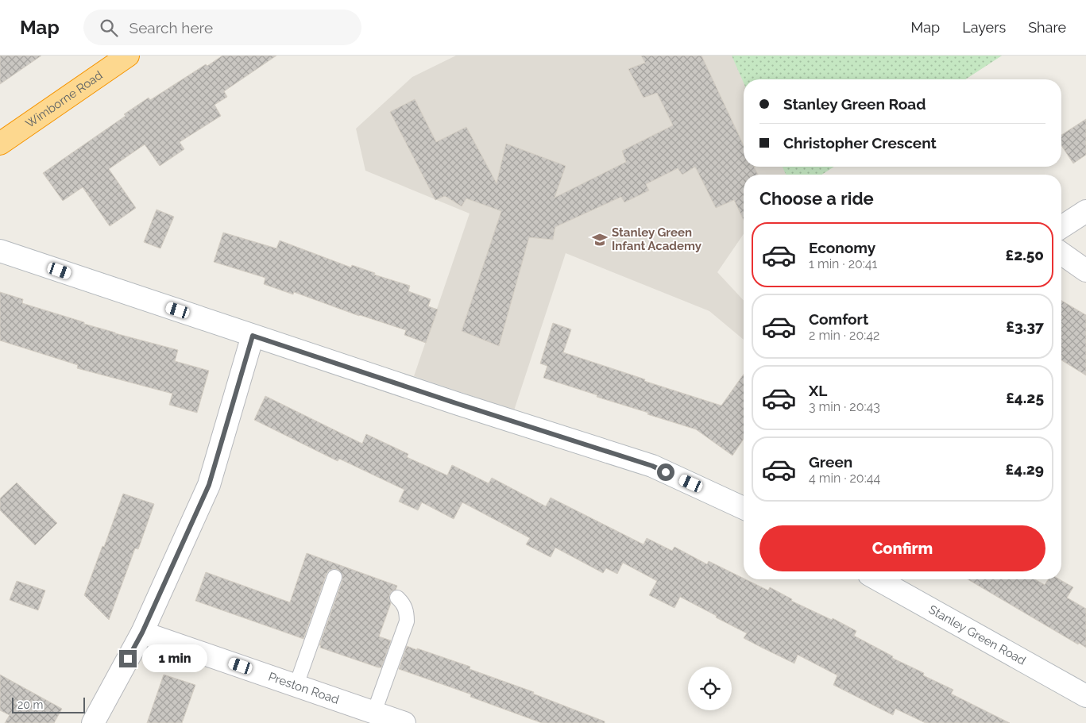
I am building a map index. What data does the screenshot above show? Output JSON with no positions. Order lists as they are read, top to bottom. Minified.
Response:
{"streets":{"highway":["Wimborne Road"],"street":["Stanley Green Road","Preston Road"]},"places":{"school or university":["Stanley Green Infant Academy"]},"scale_bar":"20 m","page":{"header":"Map","search":"Search here","nav":["Map","Layers","Share"],"banner":["Stanley Green Road","Christopher Crescent"],"heading":"Choose a ride","list":[{"name":"Economy","note":"1 min · 20:41","value":"£2.50"},{"name":"Comfort","note":"2 min · 20:42","value":"£3.37"},{"name":"XL","note":"3 min · 20:43","value":"£4.25"},{"name":"Green","note":"4 min · 20:44","value":"£4.29"}],"buttons":"Confirm","bubble":"1 min","scale":"20 m"}}
